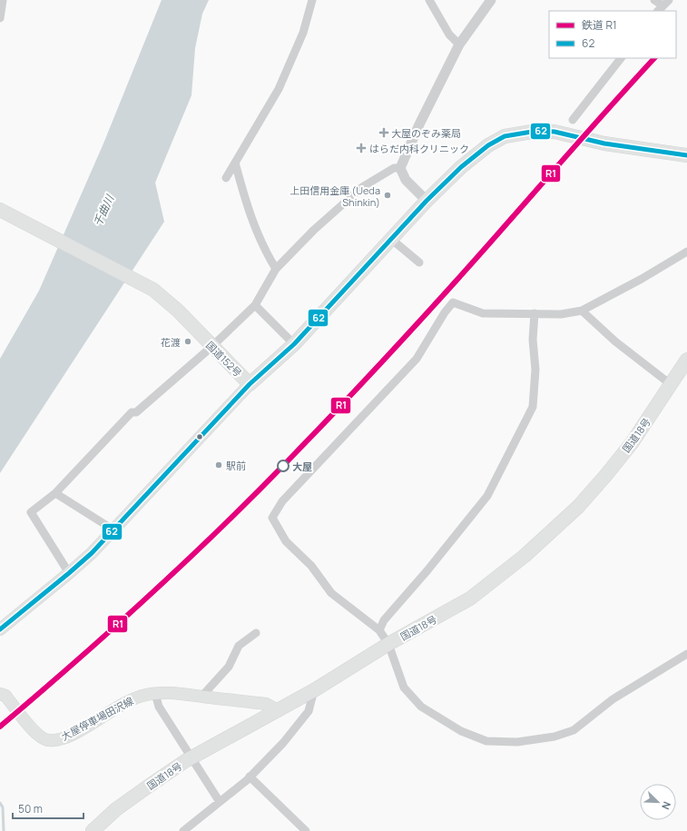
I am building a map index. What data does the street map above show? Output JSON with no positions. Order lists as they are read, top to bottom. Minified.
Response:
{"streets":{"highway":["国道152号","国道18号"],"main road":["大屋停車場田沢線"]},"crossings":[["国道18号","大屋停車場田沢線"]],"water":["千曲川"],"places":{"health":["大屋のぞみ薬局","はらだ内科クリニック"],"other":["上田信用金庫 (Ueda Shinkin)","花渡","駅前","大屋"]},"lines":["rail line R1","transit line 62"],"legend":["鉄道 R1","62"],"scale_bar":"50 m","north":"bottom right"}
